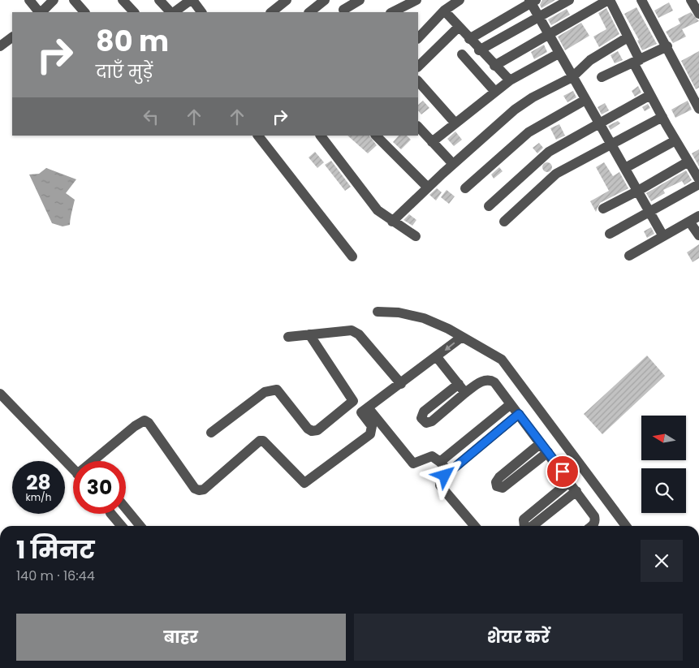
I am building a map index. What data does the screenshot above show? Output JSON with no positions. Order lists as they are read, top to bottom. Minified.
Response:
{"north":"left","page":{"turn":["80 m","दाएँ मुड़ें"],"speed":"28 km/h","limit":"30","heading":["1 मिनट","140 m · 16:44"],"buttons":["बाहर","शेयर करें"]}}
